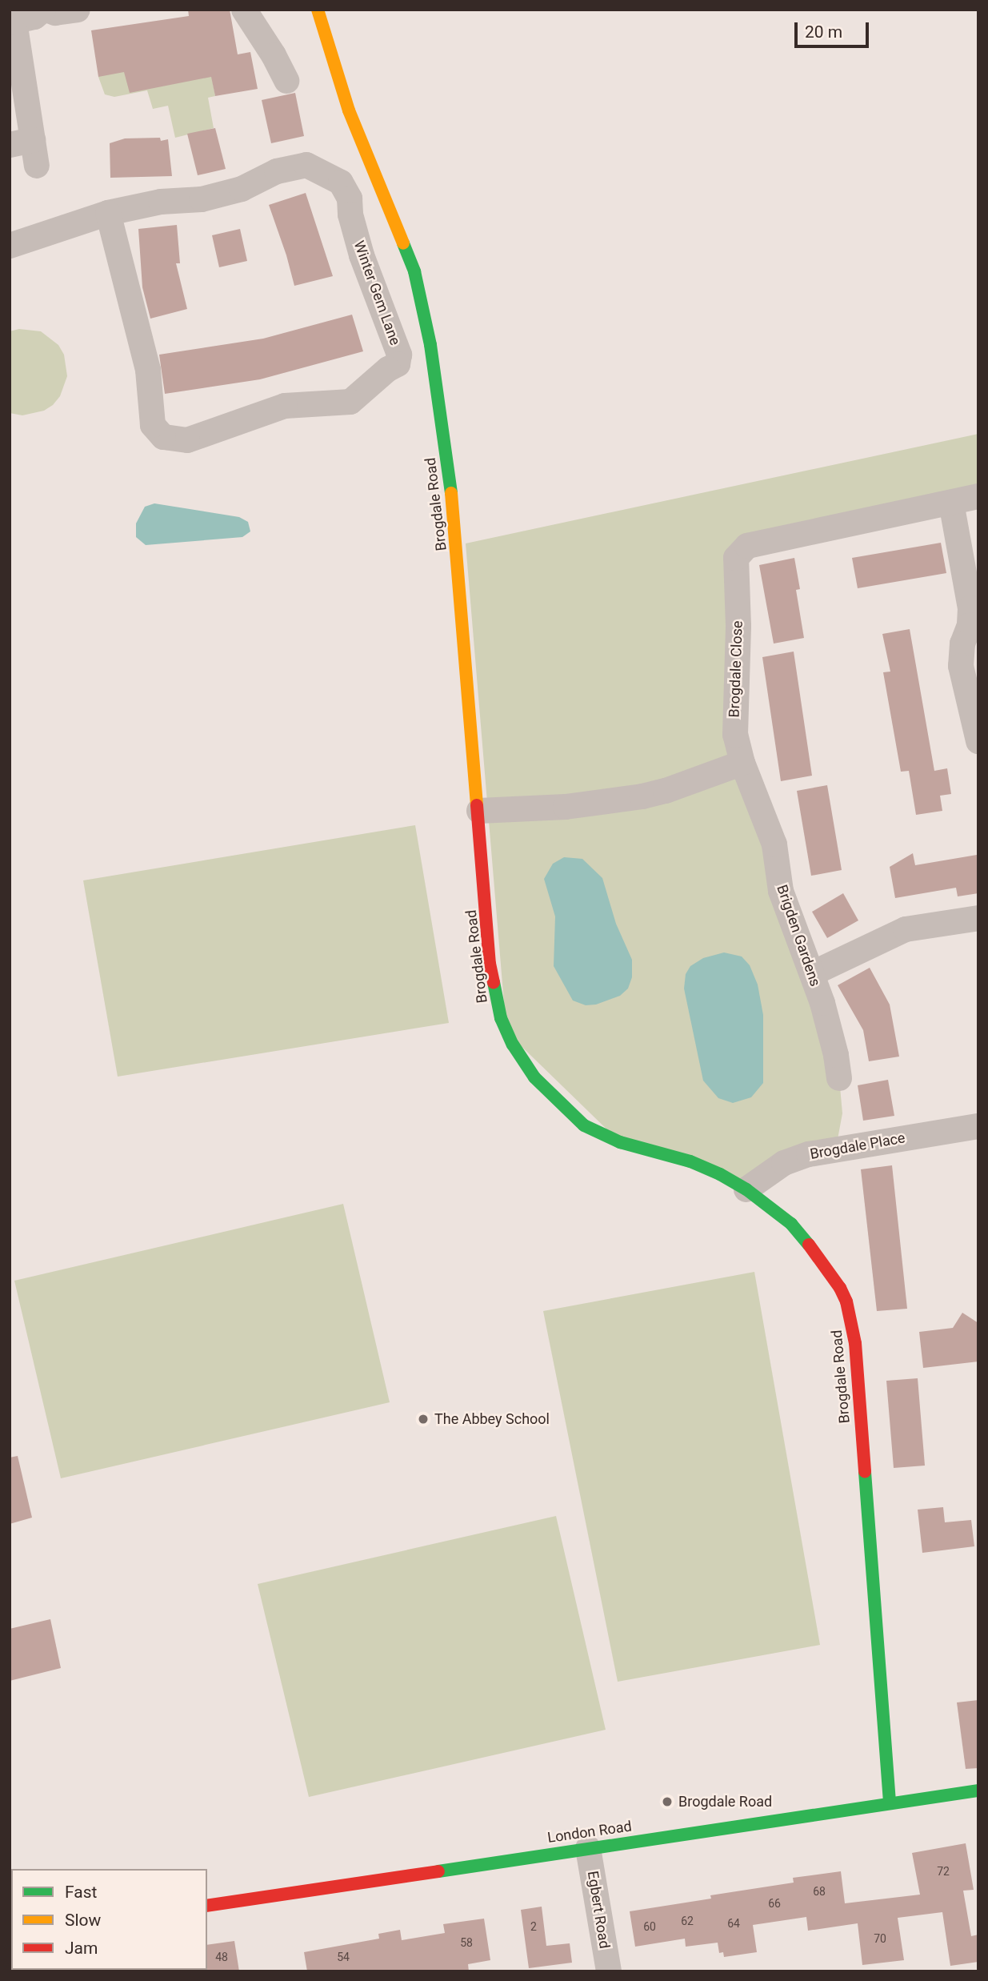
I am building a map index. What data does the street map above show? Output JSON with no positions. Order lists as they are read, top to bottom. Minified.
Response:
{"streets":{"street":["Winter Gem Lane","Brogdale Road","Brogdale Close","Brigden Gardens","Brogdale Place","London Road","Egbert Road"]},"crossings":[["Brogdale Road","Brogdale Place"],["Brogdale Road","London Road"],["Brogdale Close","Brigden Gardens"],["London Road","Egbert Road"]],"places":["The Abbey School","Brogdale Road"],"house_numbers":["72","68","66","62","64","2","60","70","58","48","54"],"legend":["Fast","Slow","Jam"],"scale_bar":"20 m"}
